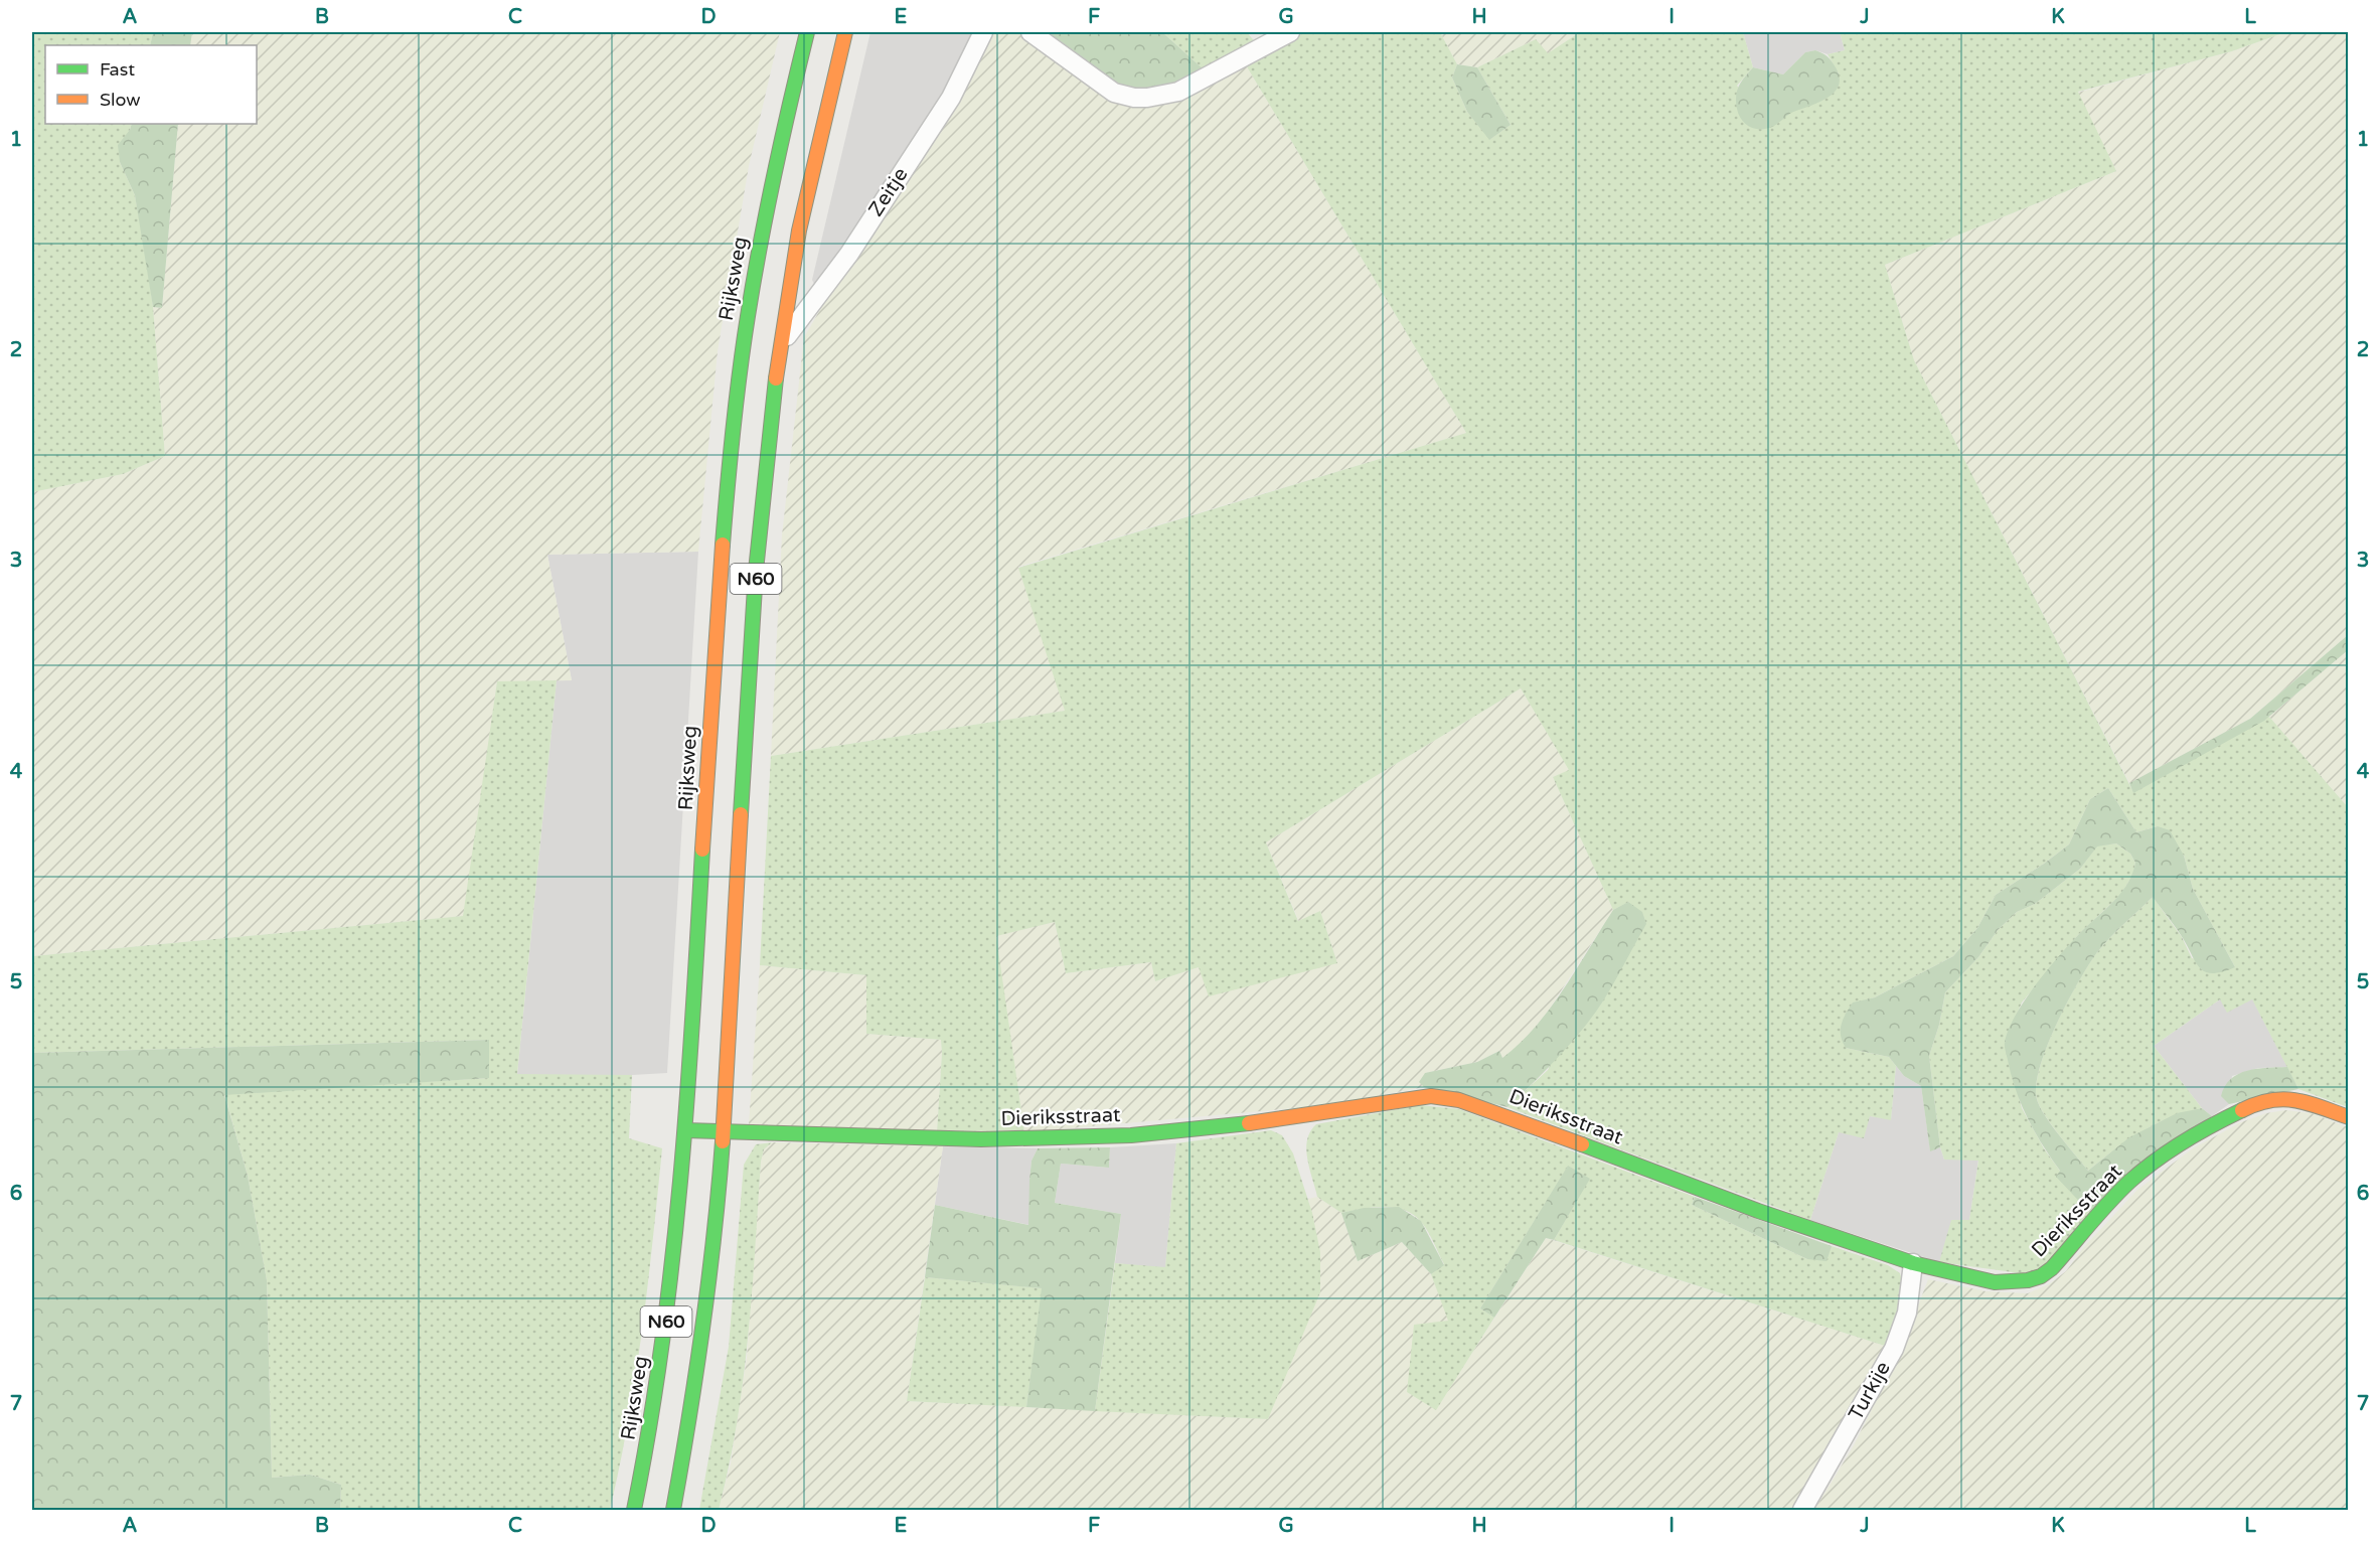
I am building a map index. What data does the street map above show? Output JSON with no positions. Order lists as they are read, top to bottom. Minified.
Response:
{"streets":{"main road":["Rijksweg","N60","Dieriksstraat"],"street":["Zeitje","Turkije"]},"crossings":[["Zeitje","N60"],["Rijksweg","Dieriksstraat"],["N60","Dieriksstraat"],["Dieriksstraat","Turkije"]],"legend":["Fast","Slow"],"grid":{"columns":["A","B","C","D","E","F","G","H","I","J","K","L"],"rows":["1","2","3","4","5","6","7"]}}
